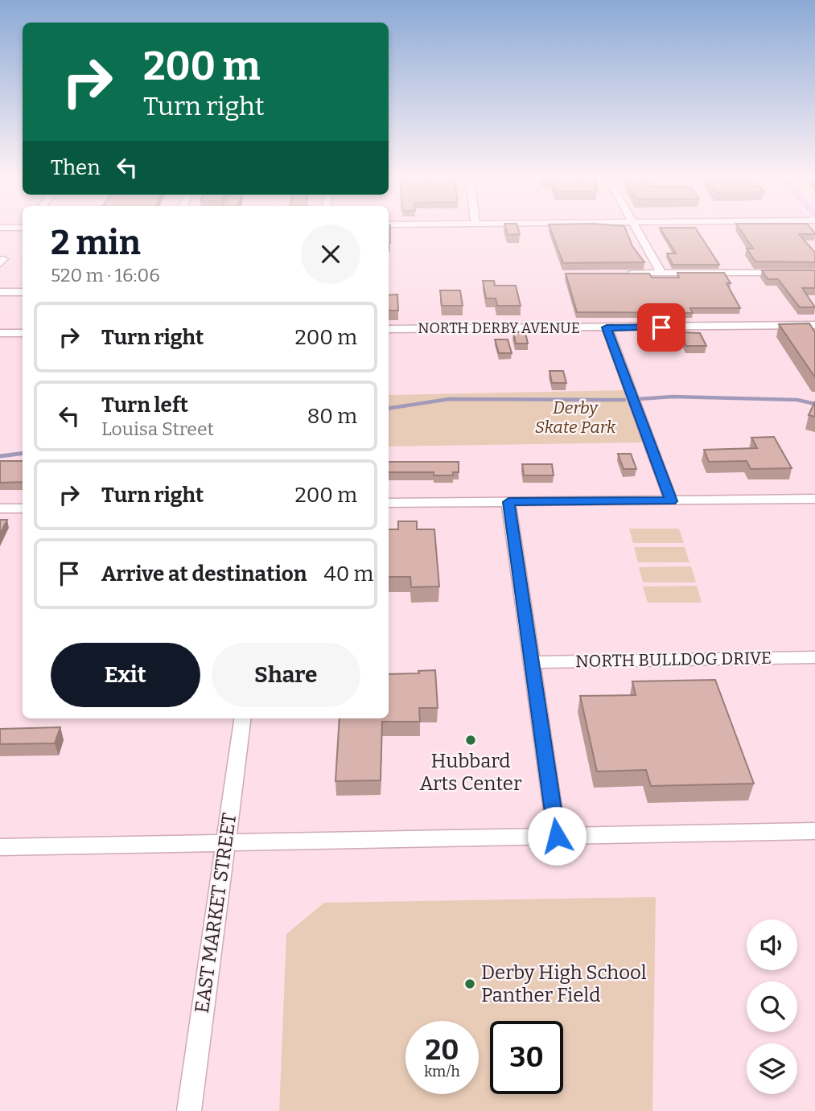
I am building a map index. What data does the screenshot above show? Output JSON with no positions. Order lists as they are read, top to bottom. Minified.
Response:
{"streets":{"street":["NORTH DERBY AVENUE","NORTH BULLDOG DRIVE","EAST MARKET STREET"]},"parks":["Derby Skate Park"],"places":["Hubbard Arts Center","Derby High School Panther Field"],"page":{"turn":["200 m","Turn right"],"then":"Then","heading":["2 min","520 m · 16:06"],"list":[{"name":"Turn right","value":"200 m"},{"name":"Turn left","note":"Louisa Street","value":"80 m"},{"name":"Turn right","value":"200 m"},{"name":"Arrive at destination","value":"40 m"}],"buttons":["Exit","Share"],"speed":"20 km/h","limit":"30"}}
